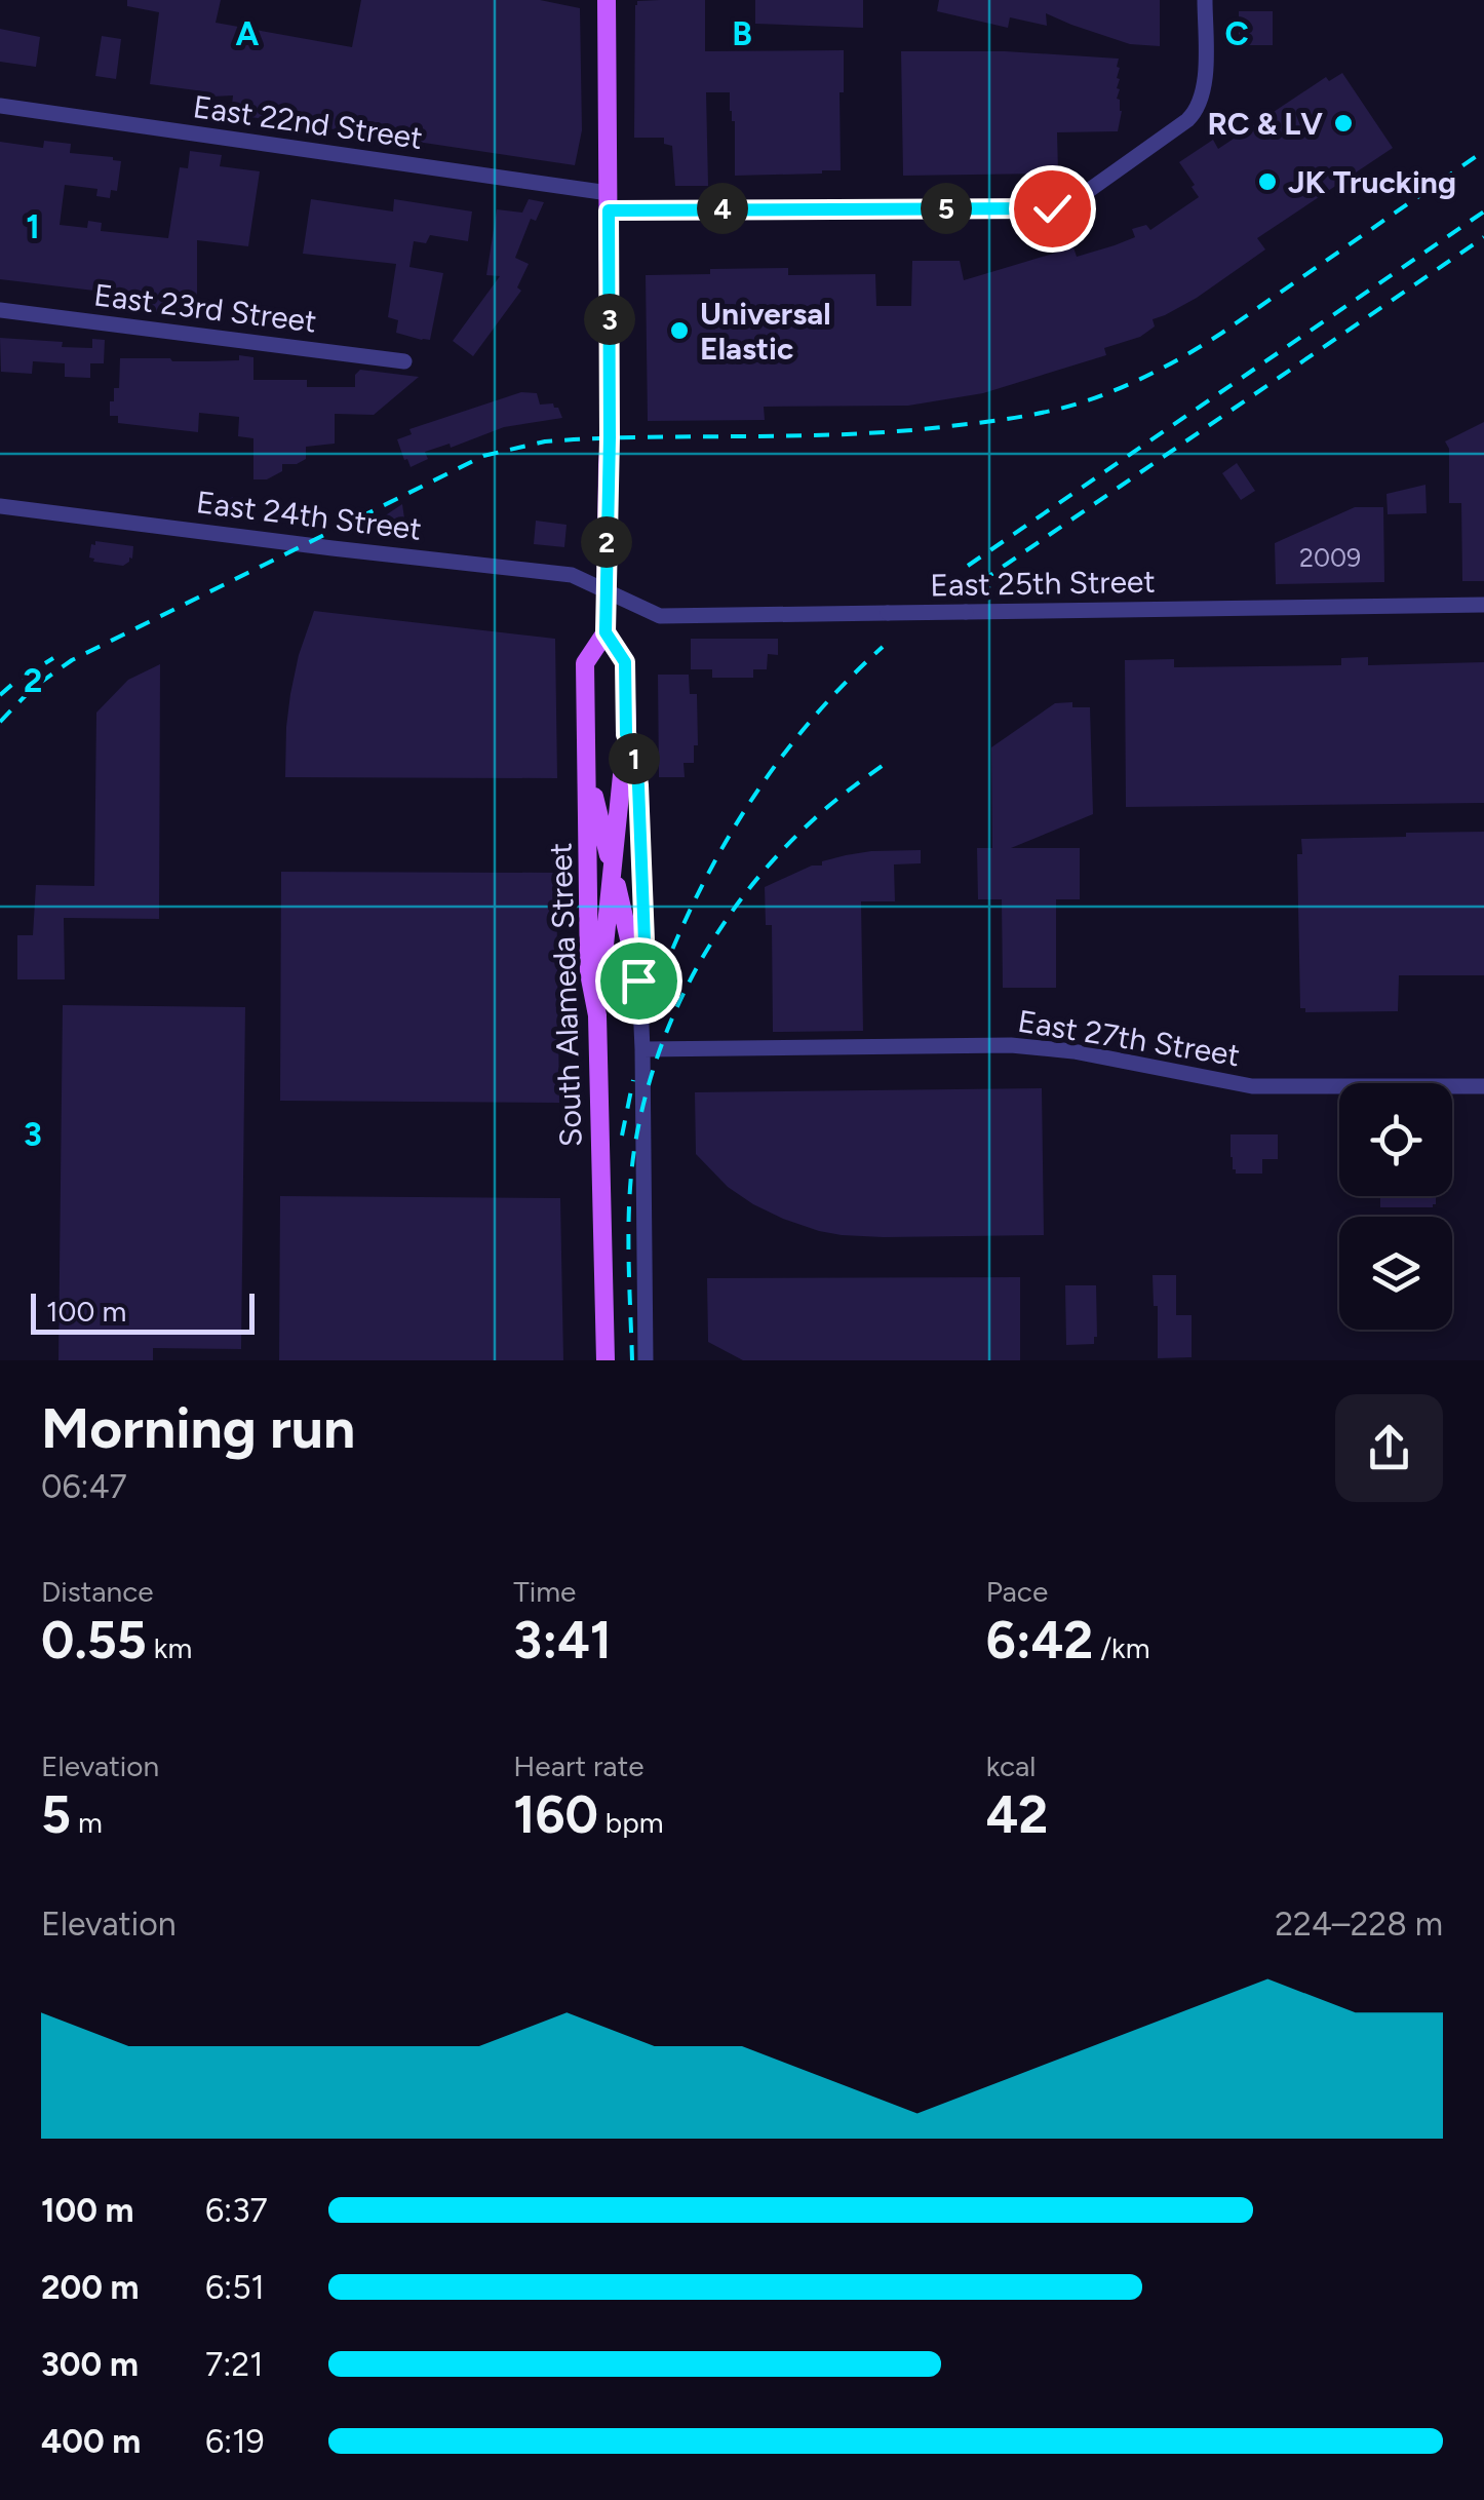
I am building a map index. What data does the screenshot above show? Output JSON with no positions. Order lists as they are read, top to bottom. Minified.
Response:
{"streets":{"main road":["South Alameda Street"],"street":["East 22nd Street","East 23rd Street","East 24th Street","East 25th Street","East 27th Street"]},"crossings":[["East 22nd Street","South Alameda Street"],["East 24th Street","East 25th Street"],["East 24th Street","South Alameda Street"],["East 25th Street","South Alameda Street"],["South Alameda Street","East 27th Street"]],"places":["RC & LV","JK Trucking","Universal Elastic"],"house_numbers":["2009"],"scale_bar":"100 m","page":{"pins":["4","5","3","2","1"],"scale":"100 m","heading":["Morning run","06:47"],"stats":[["Distance","0.55 km"],["Time","3:41"],["Pace","6:42 /km"],["Elevation","5 m"],["Heart rate","160 bpm"],["kcal","42"]],"chart":["Elevation","224–228 m"],"list":[{"name":"100 m","note":"6:37"},{"name":"200 m","note":"6:51"},{"name":"300 m","note":"7:21"},{"name":"400 m","note":"6:19"}]},"grid":{"columns":["A","B","C"],"rows":["1","2","3"]}}
